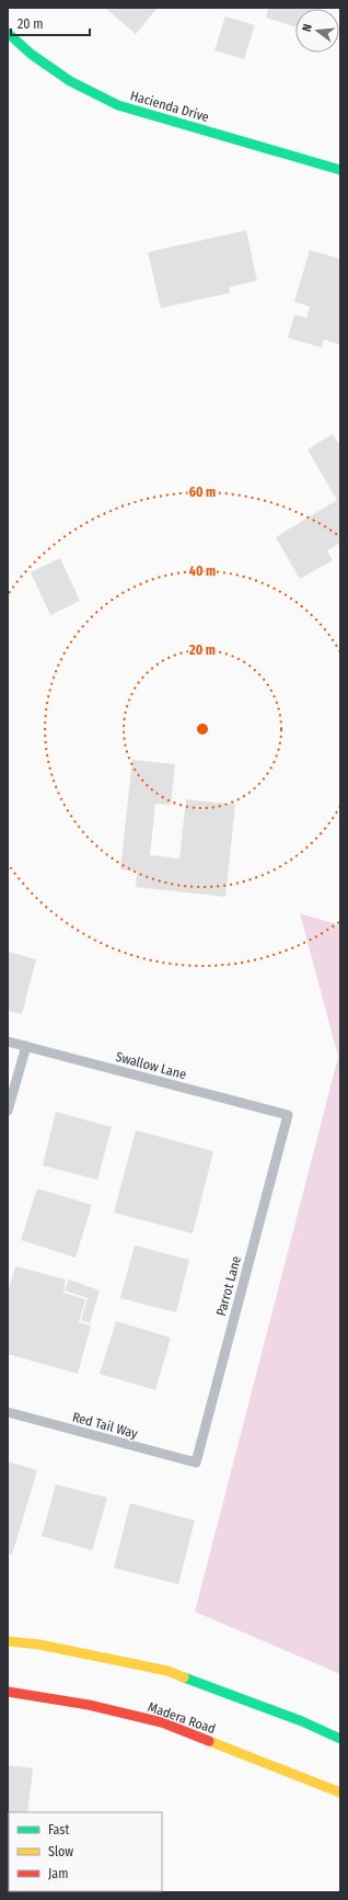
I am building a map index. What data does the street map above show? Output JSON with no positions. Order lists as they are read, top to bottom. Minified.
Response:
{"streets":{"main road":["Hacienda Drive","Madera Road"],"lane":["Swallow Lane","Parrot Lane","Red Tail Way"]},"crossings":[["Swallow Lane","Parrot Lane"],["Parrot Lane","Red Tail Way"]],"legend":["Fast","Slow","Jam"],"scale_bar":"20 m","north":"left","rings":["60 m","40 m","20 m"]}
